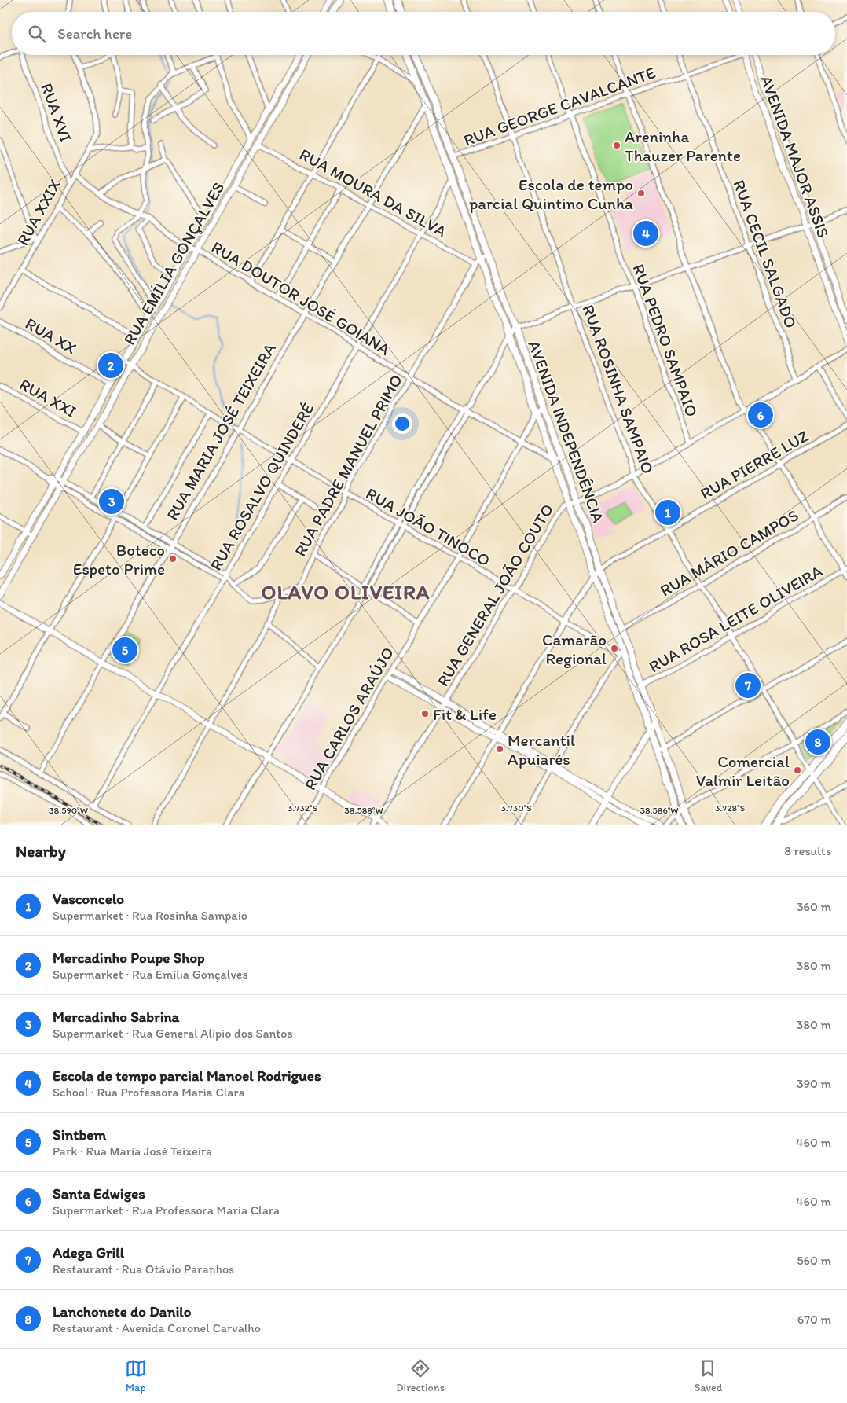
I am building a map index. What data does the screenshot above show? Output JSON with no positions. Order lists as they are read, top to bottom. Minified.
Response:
{"streets":{"main road":["AVENIDA INDEPENDÊNCIA"],"street":["RUA GEORGE CAVALCANTE","RUA XVI","AVENIDA MAJOR ASSIS","RUA MOURA DA SILVA","RUA XXIX","RUA CECIL SALGADO","RUA EMÍLIA GONÇALVES","RUA DOUTOR JOSÉ GOIANA","RUA XX","RUA PEDRO SAMPAIO","RUA ROSINHA SAMPAIO","RUA XXI","RUA MARIA JOSÉ TEIXEIRA","RUA PIERRE LUZ","RUA PADRE MANUEL PRIMO","RUA ROSALVO QUINDERÉ","RUA JOÃO TINOCO","RUA MÁRIO CAMPOS","RUA GENERAL JOÃO COUTO","RUA ROSA LEITE OLIVEIRA","RUA CARLOS ARAÚJO"]},"crossings":[["RUA GEORGE CAVALCANTE","AVENIDA MAJOR ASSIS"],["RUA GEORGE CAVALCANTE","RUA CECIL SALGADO"],["RUA GEORGE CAVALCANTE","RUA PEDRO SAMPAIO"],["RUA GEORGE CAVALCANTE","RUA ROSINHA SAMPAIO"],["RUA GEORGE CAVALCANTE","AVENIDA INDEPENDÊNCIA"],["RUA XVI","RUA XXIX"],["RUA MOURA DA SILVA","RUA EMÍLIA GONÇALVES"],["RUA MOURA DA SILVA","RUA MARIA JOSÉ TEIXEIRA"],["RUA MOURA DA SILVA","RUA PADRE MANUEL PRIMO"],["RUA MOURA DA SILVA","RUA ROSALVO QUINDERÉ"],["RUA XXIX","RUA DOUTOR JOSÉ GOIANA"],["RUA EMÍLIA GONÇALVES","RUA DOUTOR JOSÉ GOIANA"],["RUA EMÍLIA GONÇALVES","RUA XX"],["RUA EMÍLIA GONÇALVES","RUA XXI"],["RUA EMÍLIA GONÇALVES","RUA JOÃO TINOCO"],["RUA DOUTOR JOSÉ GOIANA","RUA MARIA JOSÉ TEIXEIRA"],["RUA DOUTOR JOSÉ GOIANA","AVENIDA INDEPENDÊNCIA"],["RUA DOUTOR JOSÉ GOIANA","RUA PADRE MANUEL PRIMO"],["RUA DOUTOR JOSÉ GOIANA","RUA ROSALVO QUINDERÉ"],["RUA DOUTOR JOSÉ GOIANA","RUA CARLOS ARAÚJO"],["RUA ROSINHA SAMPAIO","RUA PIERRE LUZ"],["RUA ROSINHA SAMPAIO","RUA MÁRIO CAMPOS"],["RUA ROSINHA SAMPAIO","RUA ROSA LEITE OLIVEIRA"],["RUA MARIA JOSÉ TEIXEIRA","AVENIDA INDEPENDÊNCIA"],["RUA MARIA JOSÉ TEIXEIRA","RUA JOÃO TINOCO"],["AVENIDA INDEPENDÊNCIA","RUA PIERRE LUZ"],["AVENIDA INDEPENDÊNCIA","RUA PADRE MANUEL PRIMO"],["AVENIDA INDEPENDÊNCIA","RUA ROSALVO QUINDERÉ"],["AVENIDA INDEPENDÊNCIA","RUA JOÃO TINOCO"],["AVENIDA INDEPENDÊNCIA","RUA MÁRIO CAMPOS"],["AVENIDA INDEPENDÊNCIA","RUA GENERAL JOÃO COUTO"],["AVENIDA INDEPENDÊNCIA","RUA ROSA LEITE OLIVEIRA"],["AVENIDA INDEPENDÊNCIA","RUA CARLOS ARAÚJO"],["RUA PIERRE LUZ","RUA JOÃO TINOCO"],["RUA PADRE MANUEL PRIMO","RUA JOÃO TINOCO"],["RUA ROSALVO QUINDERÉ","RUA JOÃO TINOCO"],["RUA JOÃO TINOCO","RUA GENERAL JOÃO COUTO"],["RUA JOÃO TINOCO","RUA CARLOS ARAÚJO"]],"districts":["OLAVO OLIVEIRA"],"places":["Areninha Thauzer Parente","Escola de tempo parcial Quintino Cunha","Boteco Espeto Prime","Camarão Regional","Fit & Life","Mercantil Apuiarés","Comercial Valmir Leitão"],"page":{"search":"Search here","pins":["4","2","6","3","1","5","7","8"],"heading":["Nearby","8 results"],"list":[{"mark":"1","name":"Vasconcelo","note":"Supermarket · Rua Rosinha Sampaio","value":"360 m"},{"mark":"2","name":"Mercadinho Poupe Shop","note":"Supermarket · Rua Emília Gonçalves","value":"380 m"},{"mark":"3","name":"Mercadinho Sabrina","note":"Supermarket · Rua General Alípio dos Santos","value":"380 m"},{"mark":"4","name":"Escola de tempo parcial Manoel Rodrigues","note":"School · Rua Professora Maria Clara","value":"390 m"},{"mark":"5","name":"Sintbem","note":"Park · Rua Maria José Teixeira","value":"460 m"},{"mark":"6","name":"Santa Edwiges","note":"Supermarket · Rua Professora Maria Clara","value":"460 m"},{"mark":"7","name":"Adega Grill","note":"Restaurant · Rua Otávio Paranhos","value":"560 m"},{"mark":"8","name":"Lanchonete do Danilo","note":"Restaurant · Avenida Coronel Carvalho","value":"670 m"}],"nav":["Map","Directions","Saved"]},"coordinates":["3.732°S","3.730°S","3.728°S","38.590°W","38.588°W","38.586°W"]}
